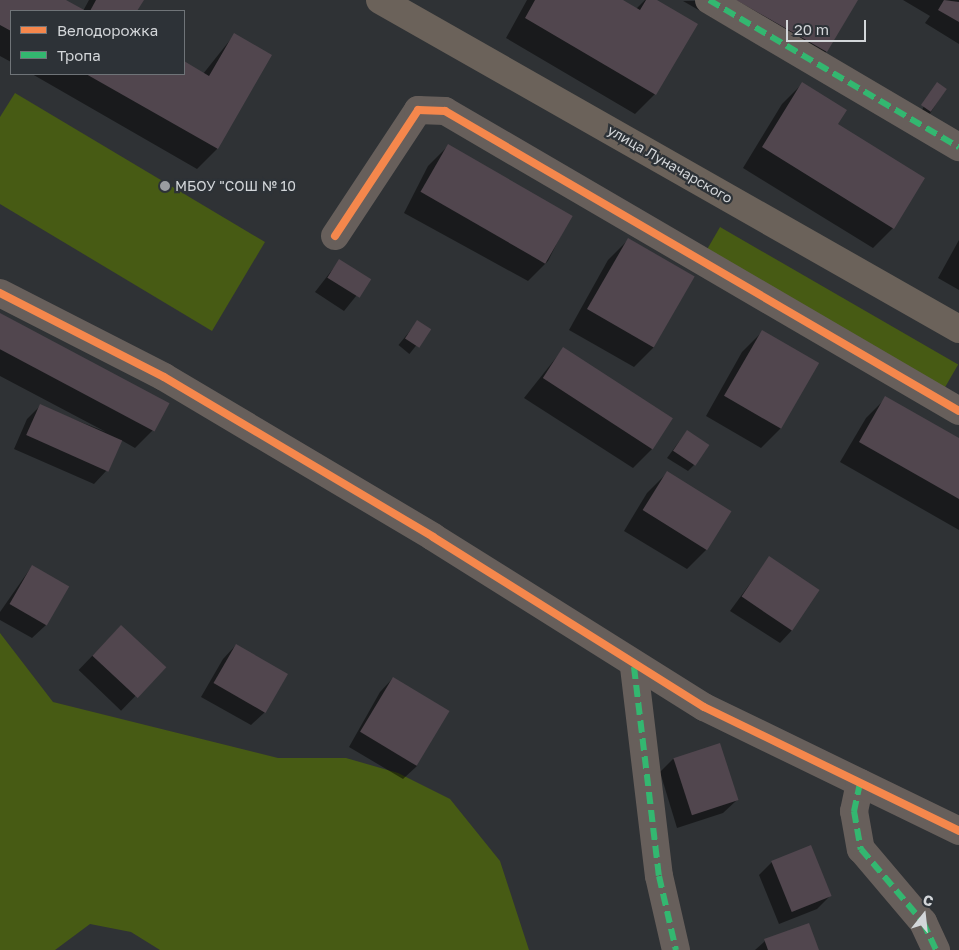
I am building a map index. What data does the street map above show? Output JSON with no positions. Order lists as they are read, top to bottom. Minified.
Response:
{"streets":{"main road":["улица Луначарского"]},"places":["МБОУ \"СОШ № 10"],"legend":["Велодорожка","Тропа"],"scale_bar":"20 m","north":"top"}
